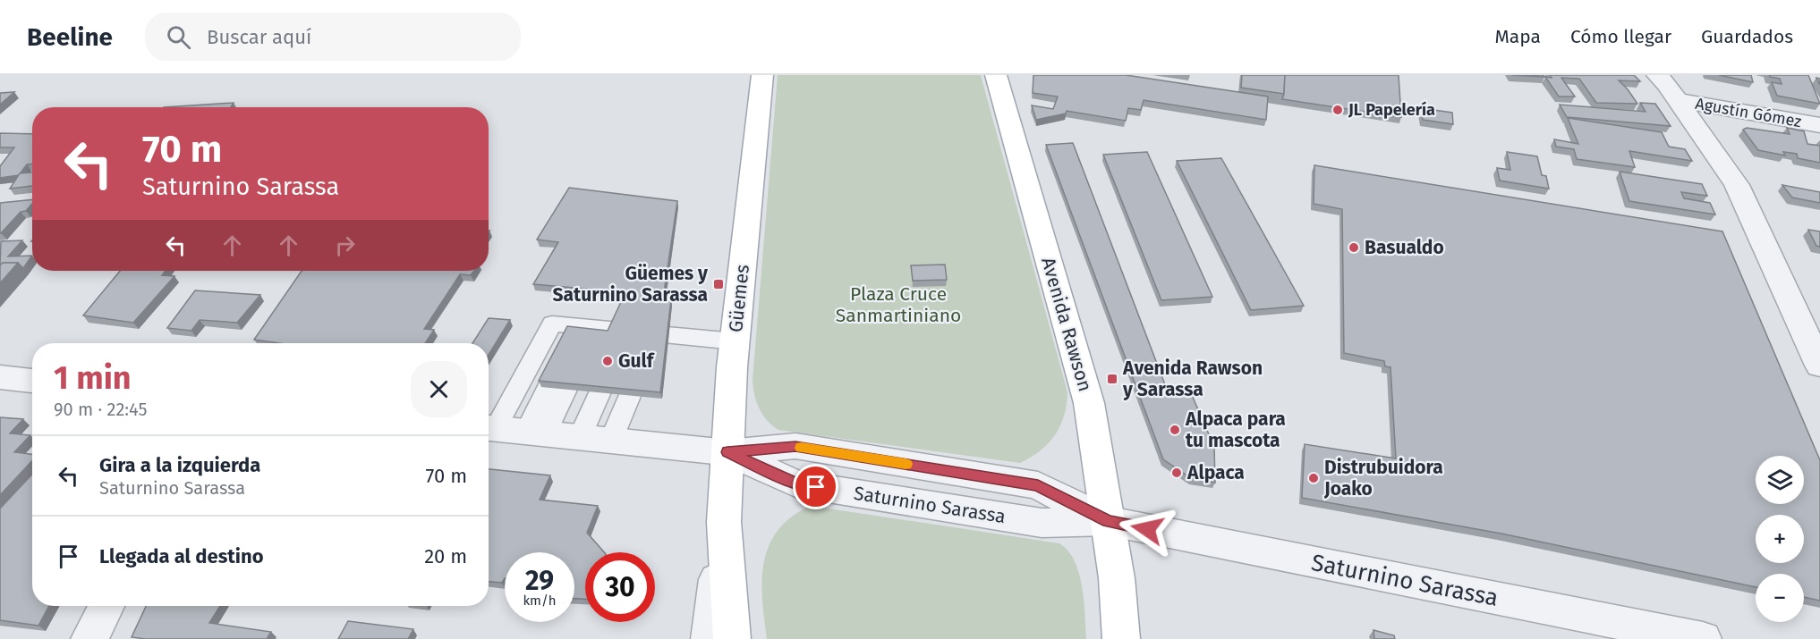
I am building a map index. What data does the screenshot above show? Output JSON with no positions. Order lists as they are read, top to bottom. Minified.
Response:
{"streets":{"main road":["Güemes","Avenida Rawson"],"street":["Agustín Gómez","Saturnino Sarassa"]},"crossings":[["Güemes","Saturnino Sarassa"],["Avenida Rawson","Saturnino Sarassa"]],"parks":["Plaza Cruce Sanmartiniano"],"places":{"other":["JL Papelería","Basualdo","Gulf","Alpaca para tu mascota","Alpaca","Distrubuidora Joako"],"transit":["Güemes y Saturnino Sarassa","Avenida Rawson y Sarassa"]},"page":{"header":"Beeline","search":"Buscar aquí","nav":["Mapa","Cómo llegar","Guardados"],"turn":["70 m","Saturnino Sarassa"],"heading":["1 min","90 m · 22:45"],"list":[{"name":"Gira a la izquierda","note":"Saturnino Sarassa","value":"70 m"},{"name":"Llegada al destino","value":"20 m"}],"map_buttons":["+","−"],"speed":"29 km/h","limit":"30"}}
